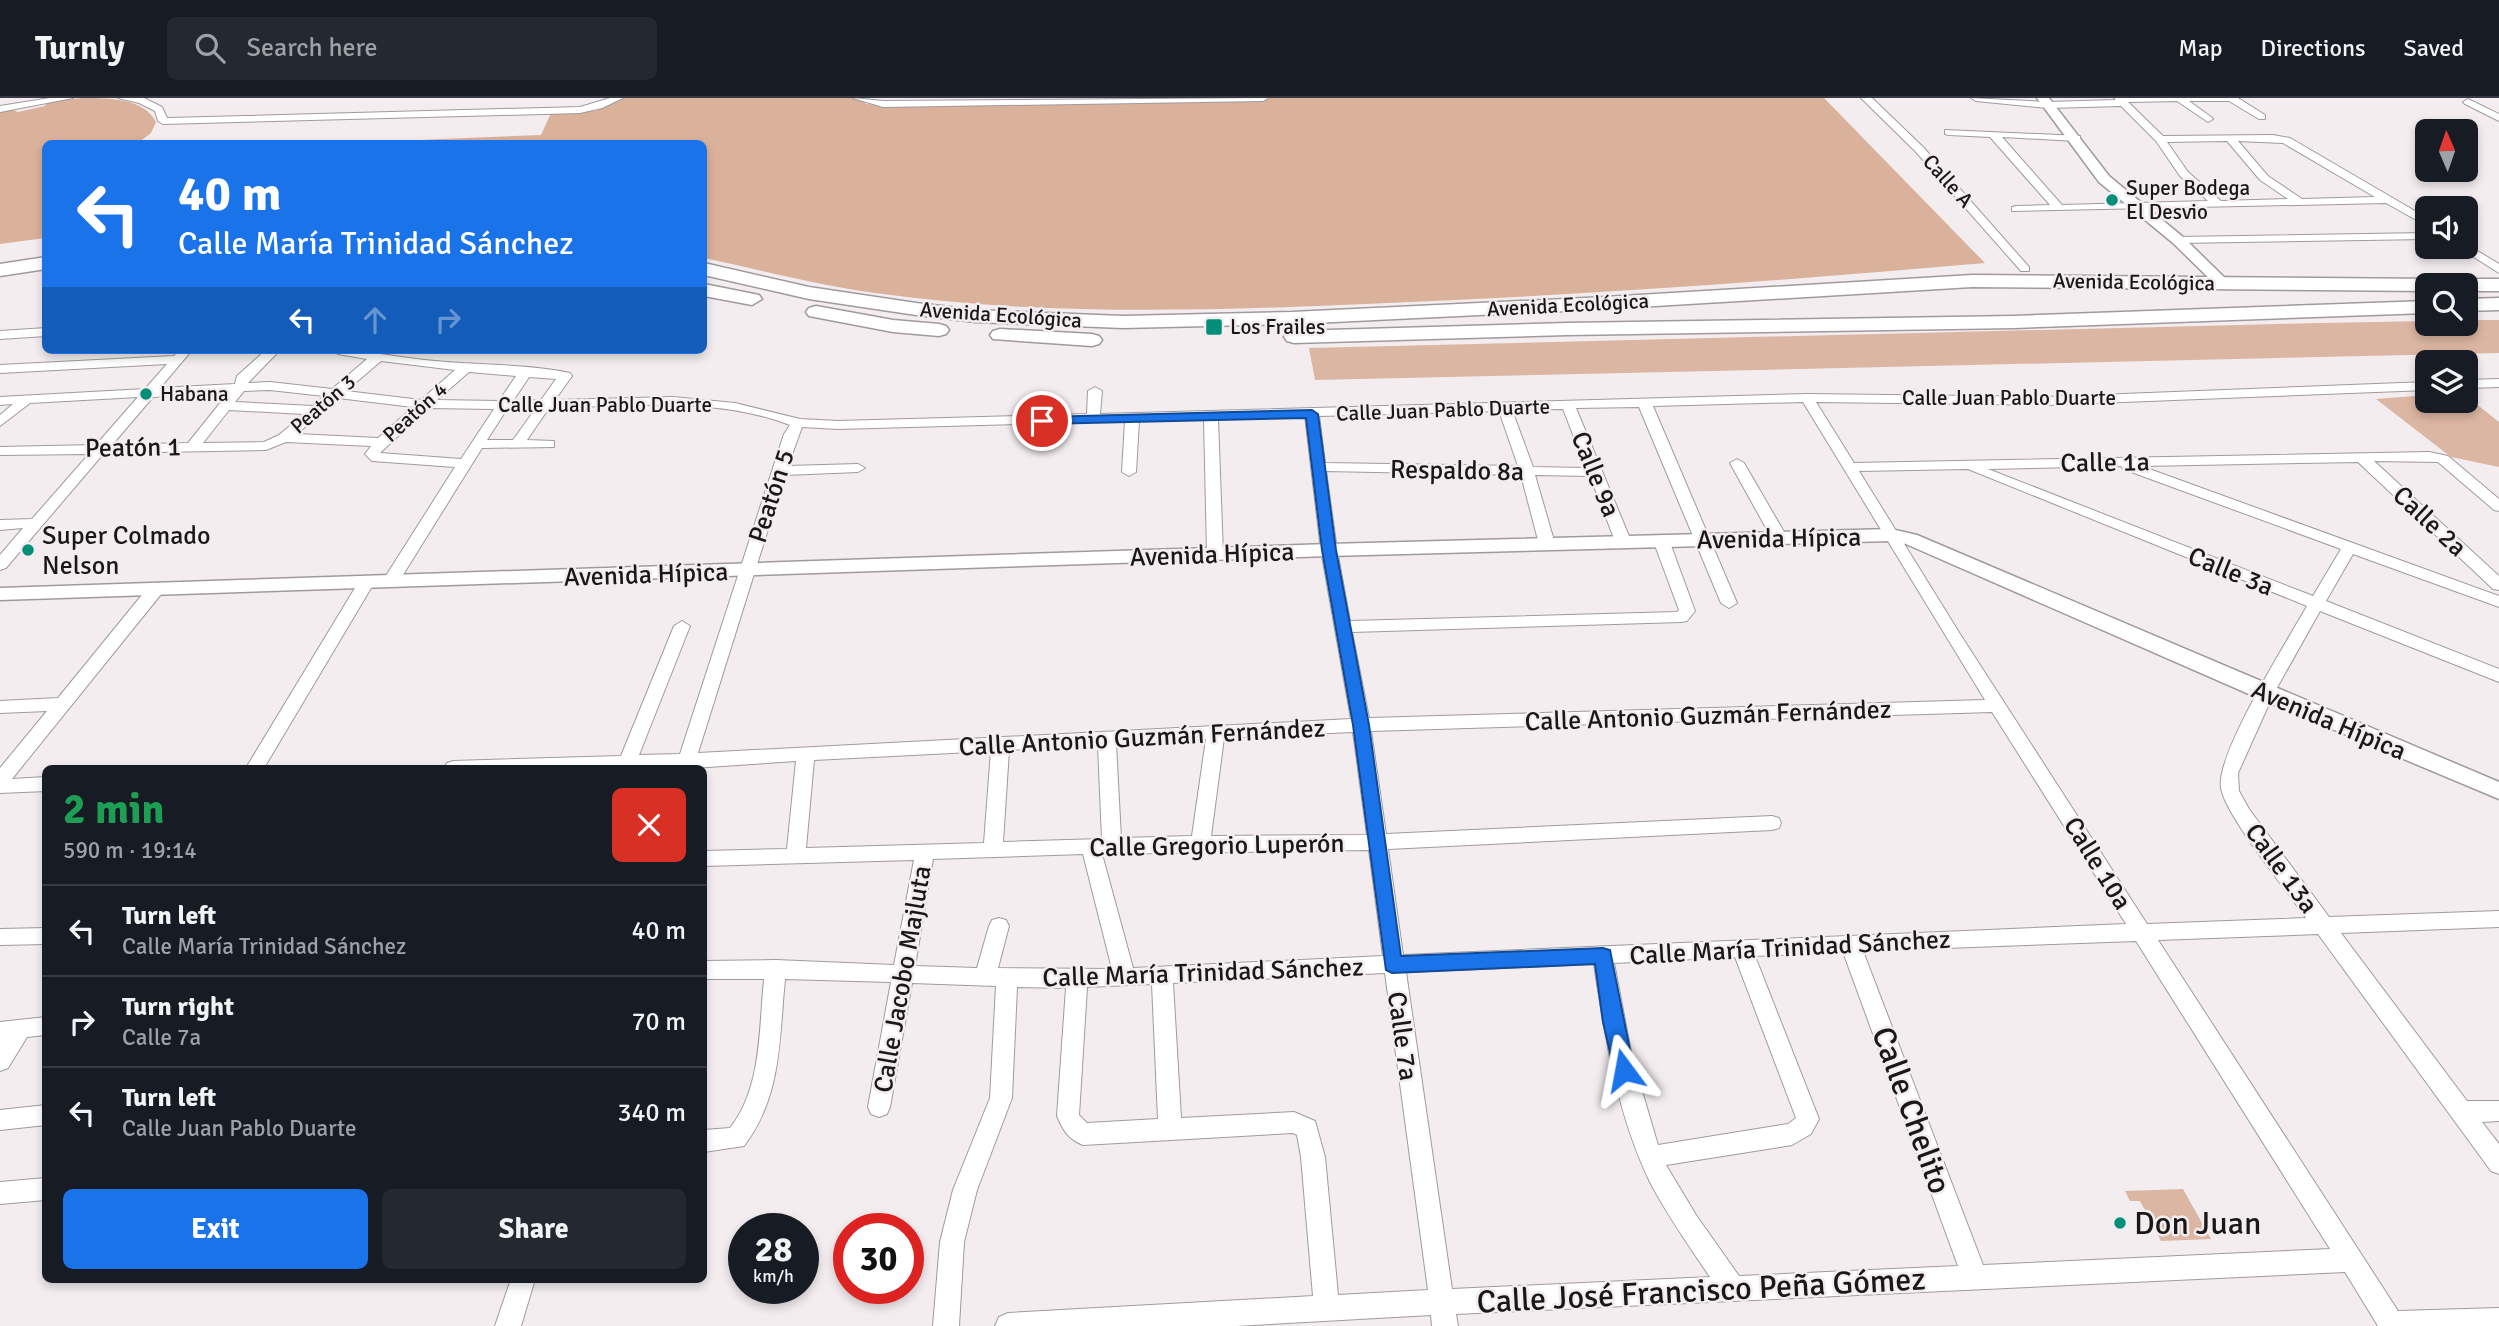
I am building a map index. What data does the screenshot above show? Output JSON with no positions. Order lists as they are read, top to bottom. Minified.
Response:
{"streets":{"main road":["Avenida Ecológica"],"street":["Calle A","Calle Juan Pablo Duarte","Peatón 3","Peatón 4","Peatón 1","Calle 1a","Respaldo 8a","Calle 9a","Peatón 5","Calle 2a","Avenida Hípica","Calle 3a","Calle Antonio Guzmán Fernández","Calle Gregorio Luperón","Calle 10a","Calle 13a","Calle María Trinidad Sánchez","Calle Jacobo Majluta","Calle 7a","Calle Chelito","Calle José Francisco Peña Gómez"]},"crossings":[["Calle Juan Pablo Duarte","Peatón 3"],["Calle Juan Pablo Duarte","Peatón 4"],["Calle Juan Pablo Duarte","Calle 9a"],["Calle Juan Pablo Duarte","Peatón 5"],["Calle Juan Pablo Duarte","Calle 10a"],["Calle Juan Pablo Duarte","Calle 7a"],["Peatón 3","Peatón 1"],["Calle 1a","Calle 2a"],["Calle 1a","Calle 3a"],["Calle 1a","Calle 10a"],["Respaldo 8a","Calle 9a"],["Respaldo 8a","Calle 7a"],["Calle 9a","Avenida Hípica"],["Peatón 5","Avenida Hípica"],["Peatón 5","Calle Antonio Guzmán Fernández"],["Avenida Hípica","Calle 10a"],["Avenida Hípica","Calle 13a"],["Avenida Hípica","Calle 7a"],["Calle 3a","Calle 13a"],["Calle Antonio Guzmán Fernández","Calle 10a"],["Calle Antonio Guzmán Fernández","Calle 7a"],["Calle Gregorio Luperón","Calle Jacobo Majluta"],["Calle Gregorio Luperón","Calle 7a"],["Calle 10a","Calle María Trinidad Sánchez"],["Calle 10a","Calle José Francisco Peña Gómez"],["Calle 13a","Calle María Trinidad Sánchez"],["Calle María Trinidad Sánchez","Calle Jacobo Majluta"],["Calle María Trinidad Sánchez","Calle 7a"],["Calle María Trinidad Sánchez","Calle Chelito"],["Calle 7a","Calle José Francisco Peña Gómez"],["Calle Chelito","Calle José Francisco Peña Gómez"]],"places":{"other":["Super Bodega El Desvio","Habana","Super Colmado Nelson","Don Juan"],"transit":["Los Frailes"]},"north":"top","page":{"header":"Turnly","search":"Search here","nav":["Map","Directions","Saved"],"turn":["40 m","Calle María Trinidad Sánchez"],"heading":["2 min","590 m · 19:14"],"list":[{"name":"Turn left","note":"Calle María Trinidad Sánchez","value":"40 m"},{"name":"Turn right","note":"Calle 7a","value":"70 m"},{"name":"Turn left","note":"Calle Juan Pablo Duarte","value":"340 m"}],"buttons":["Exit","Share"],"speed":"28 km/h","limit":"30"}}
